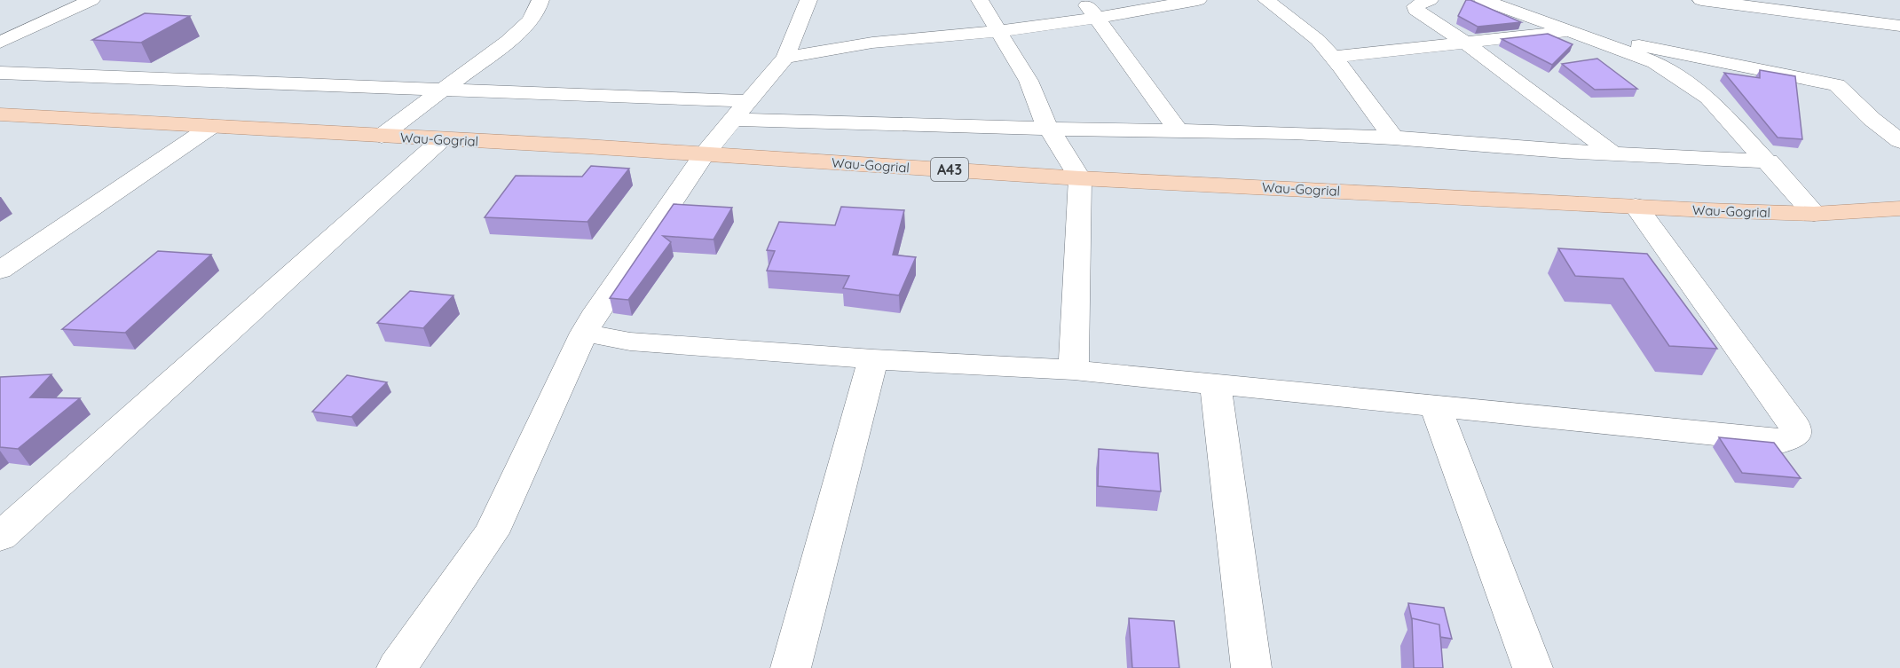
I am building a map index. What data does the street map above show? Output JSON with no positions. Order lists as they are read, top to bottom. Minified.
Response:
{"streets":{"main road":["Wau-Gogrial","A43"]}}
